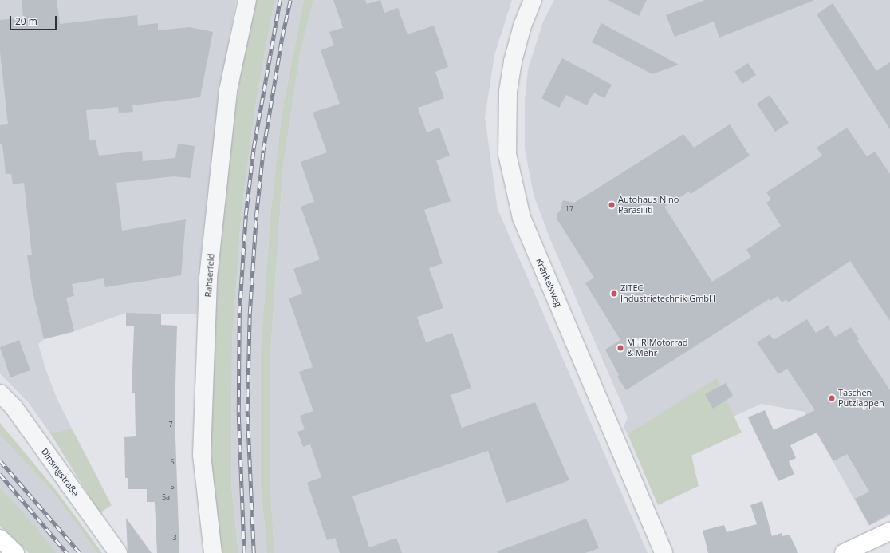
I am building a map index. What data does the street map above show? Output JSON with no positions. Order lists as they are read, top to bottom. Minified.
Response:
{"streets":{"street":["Rahserfeld","Kränkelsweg","Dinsingstraße"]},"places":["Autohaus Nino Parasiliti","ZITEC Industrietechnik GmbH","MHR Motorrad & Mehr","Taschen Putzlappen"],"house_numbers":["17","7","6","5","5a","3"],"scale_bar":"20 m"}
